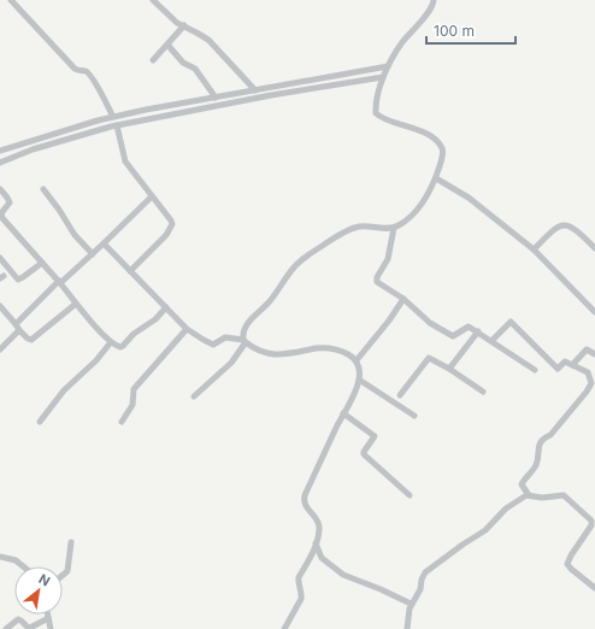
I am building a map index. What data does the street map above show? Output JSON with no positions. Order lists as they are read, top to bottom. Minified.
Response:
{"scale_bar":"100 m","north":"top right"}
